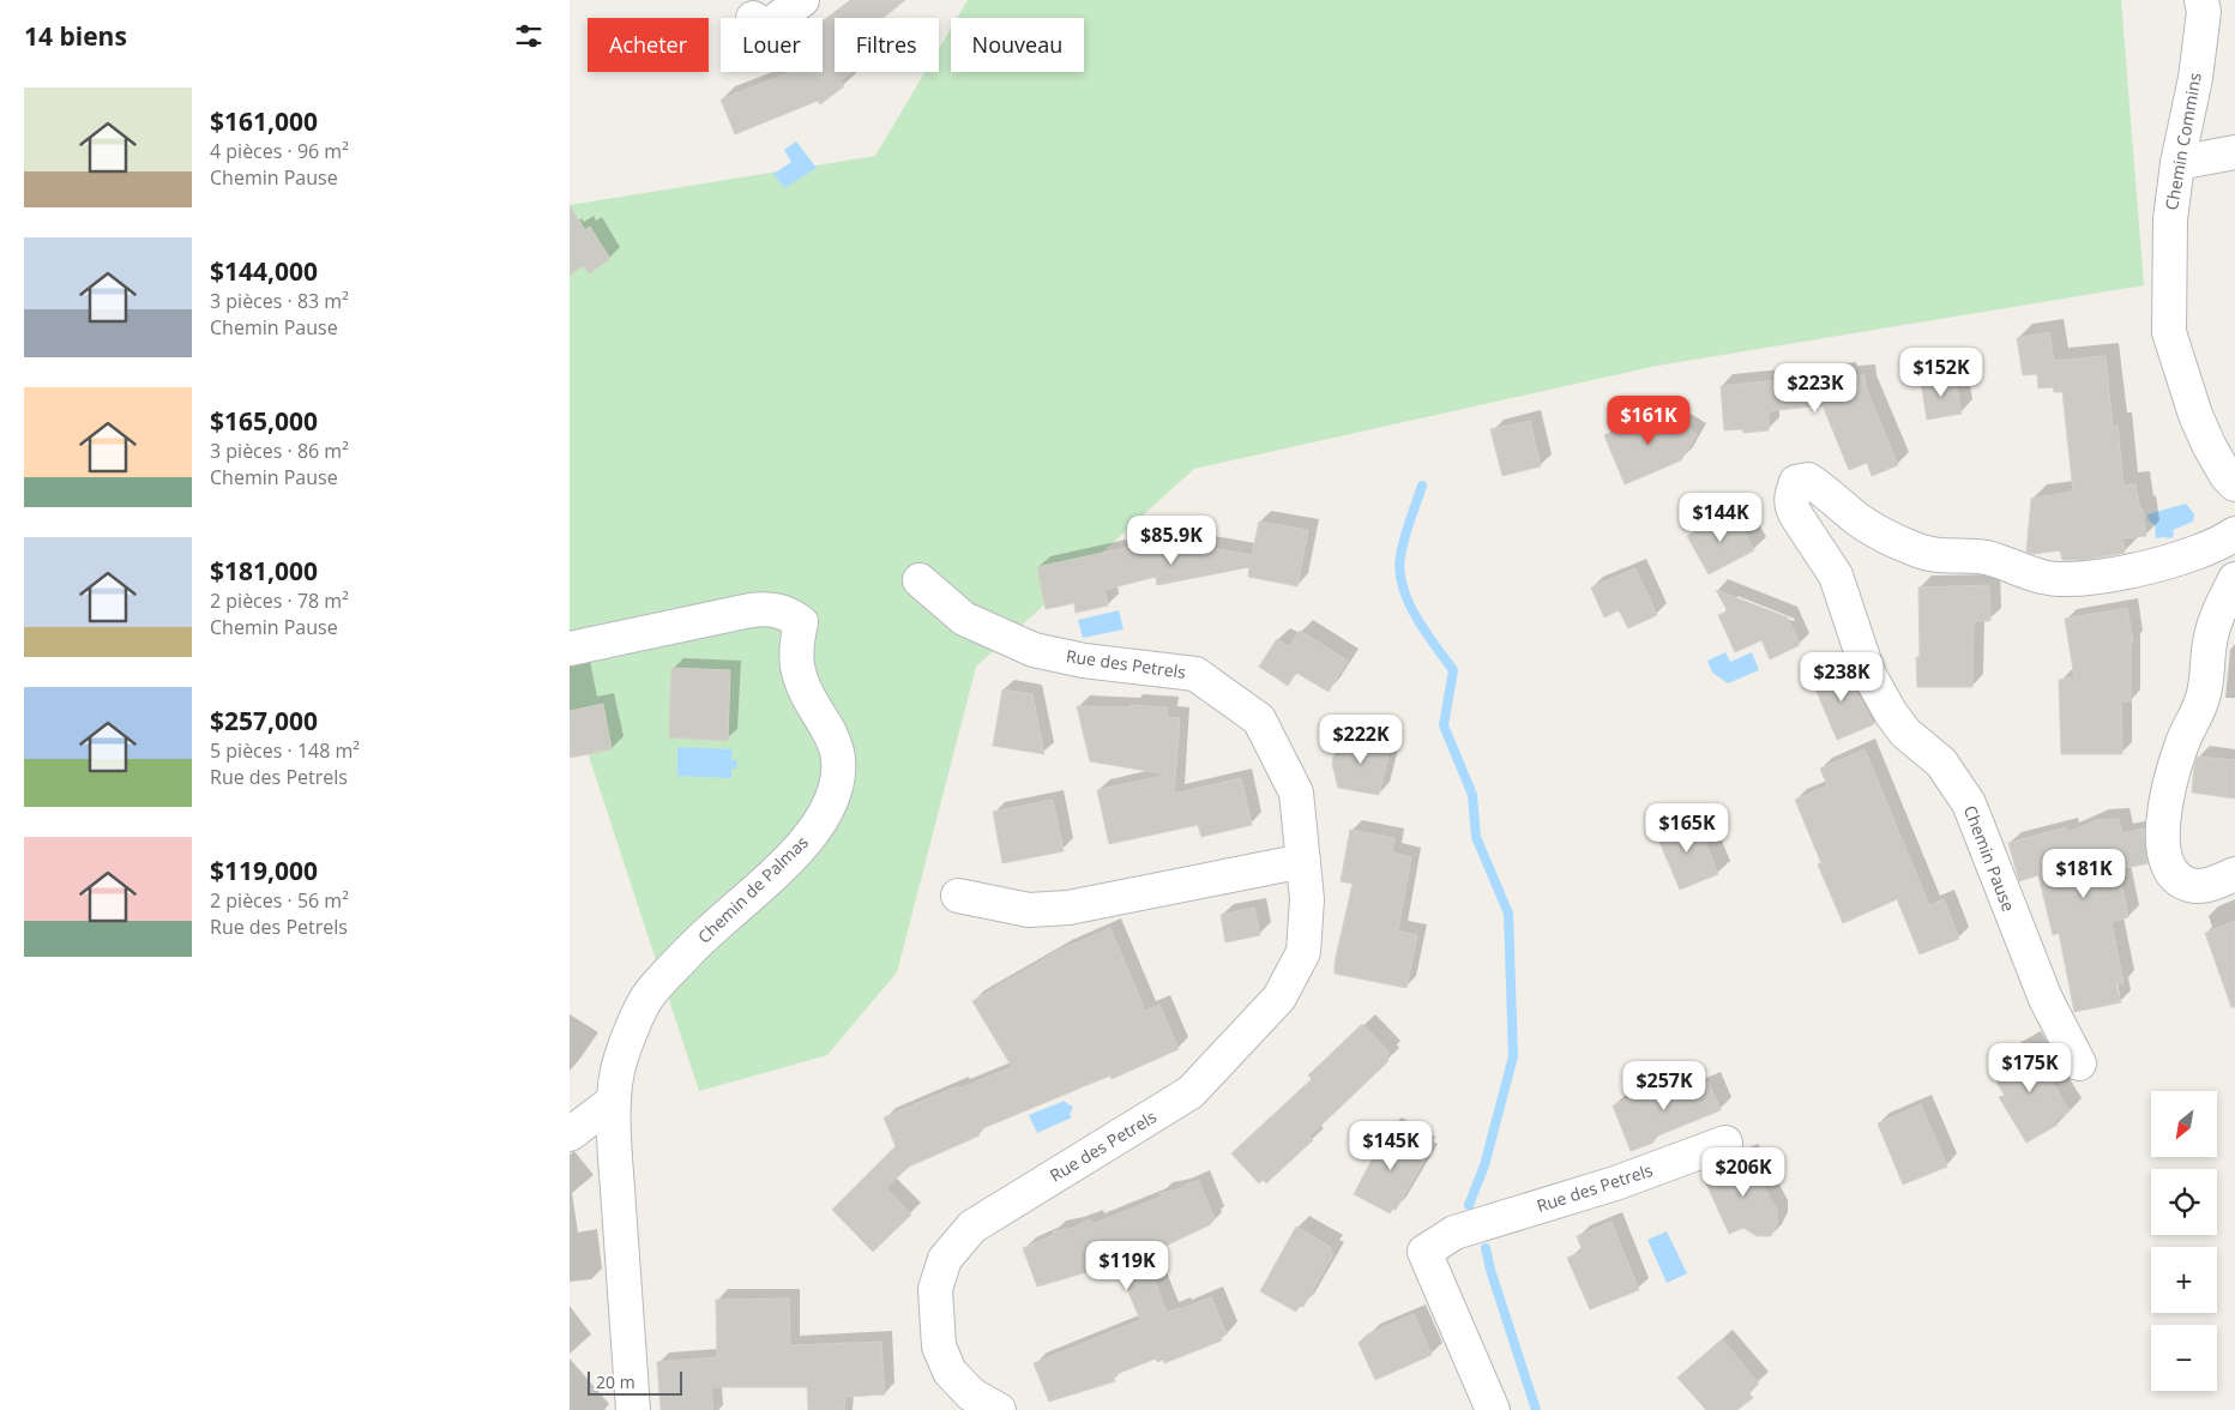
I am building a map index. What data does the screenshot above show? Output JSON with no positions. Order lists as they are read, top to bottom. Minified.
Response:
{"streets":{"street":["Chemin Commins","Rue des Petrels","Chemin Pause","Chemin de Palmas"]},"scale_bar":"20 m","north":"bottom left","page":{"heading":"14 biens","chip":["Acheter","Louer","Filtres","Nouveau"],"list":[{"name":"$161,000","note":"4 pièces · 96 m² · Chemin Pause"},{"name":"$144,000","note":"3 pièces · 83 m² · Chemin Pause"},{"name":"$165,000","note":"3 pièces · 86 m² · Chemin Pause"},{"name":"$181,000","note":"2 pièces · 78 m² · Chemin Pause"},{"name":"$257,000","note":"5 pièces · 148 m² · Rue des Petrels"},{"name":"$119,000","note":"2 pièces · 56 m² · Rue des Petrels"}],"price":["$152K","$223K","$161K","$144K","$85.9K","$238K","$222K","$165K","$181K","$175K","$257K","$145K","$206K","$119K"],"map_buttons":["+","−"],"scale":"20 m"}}
